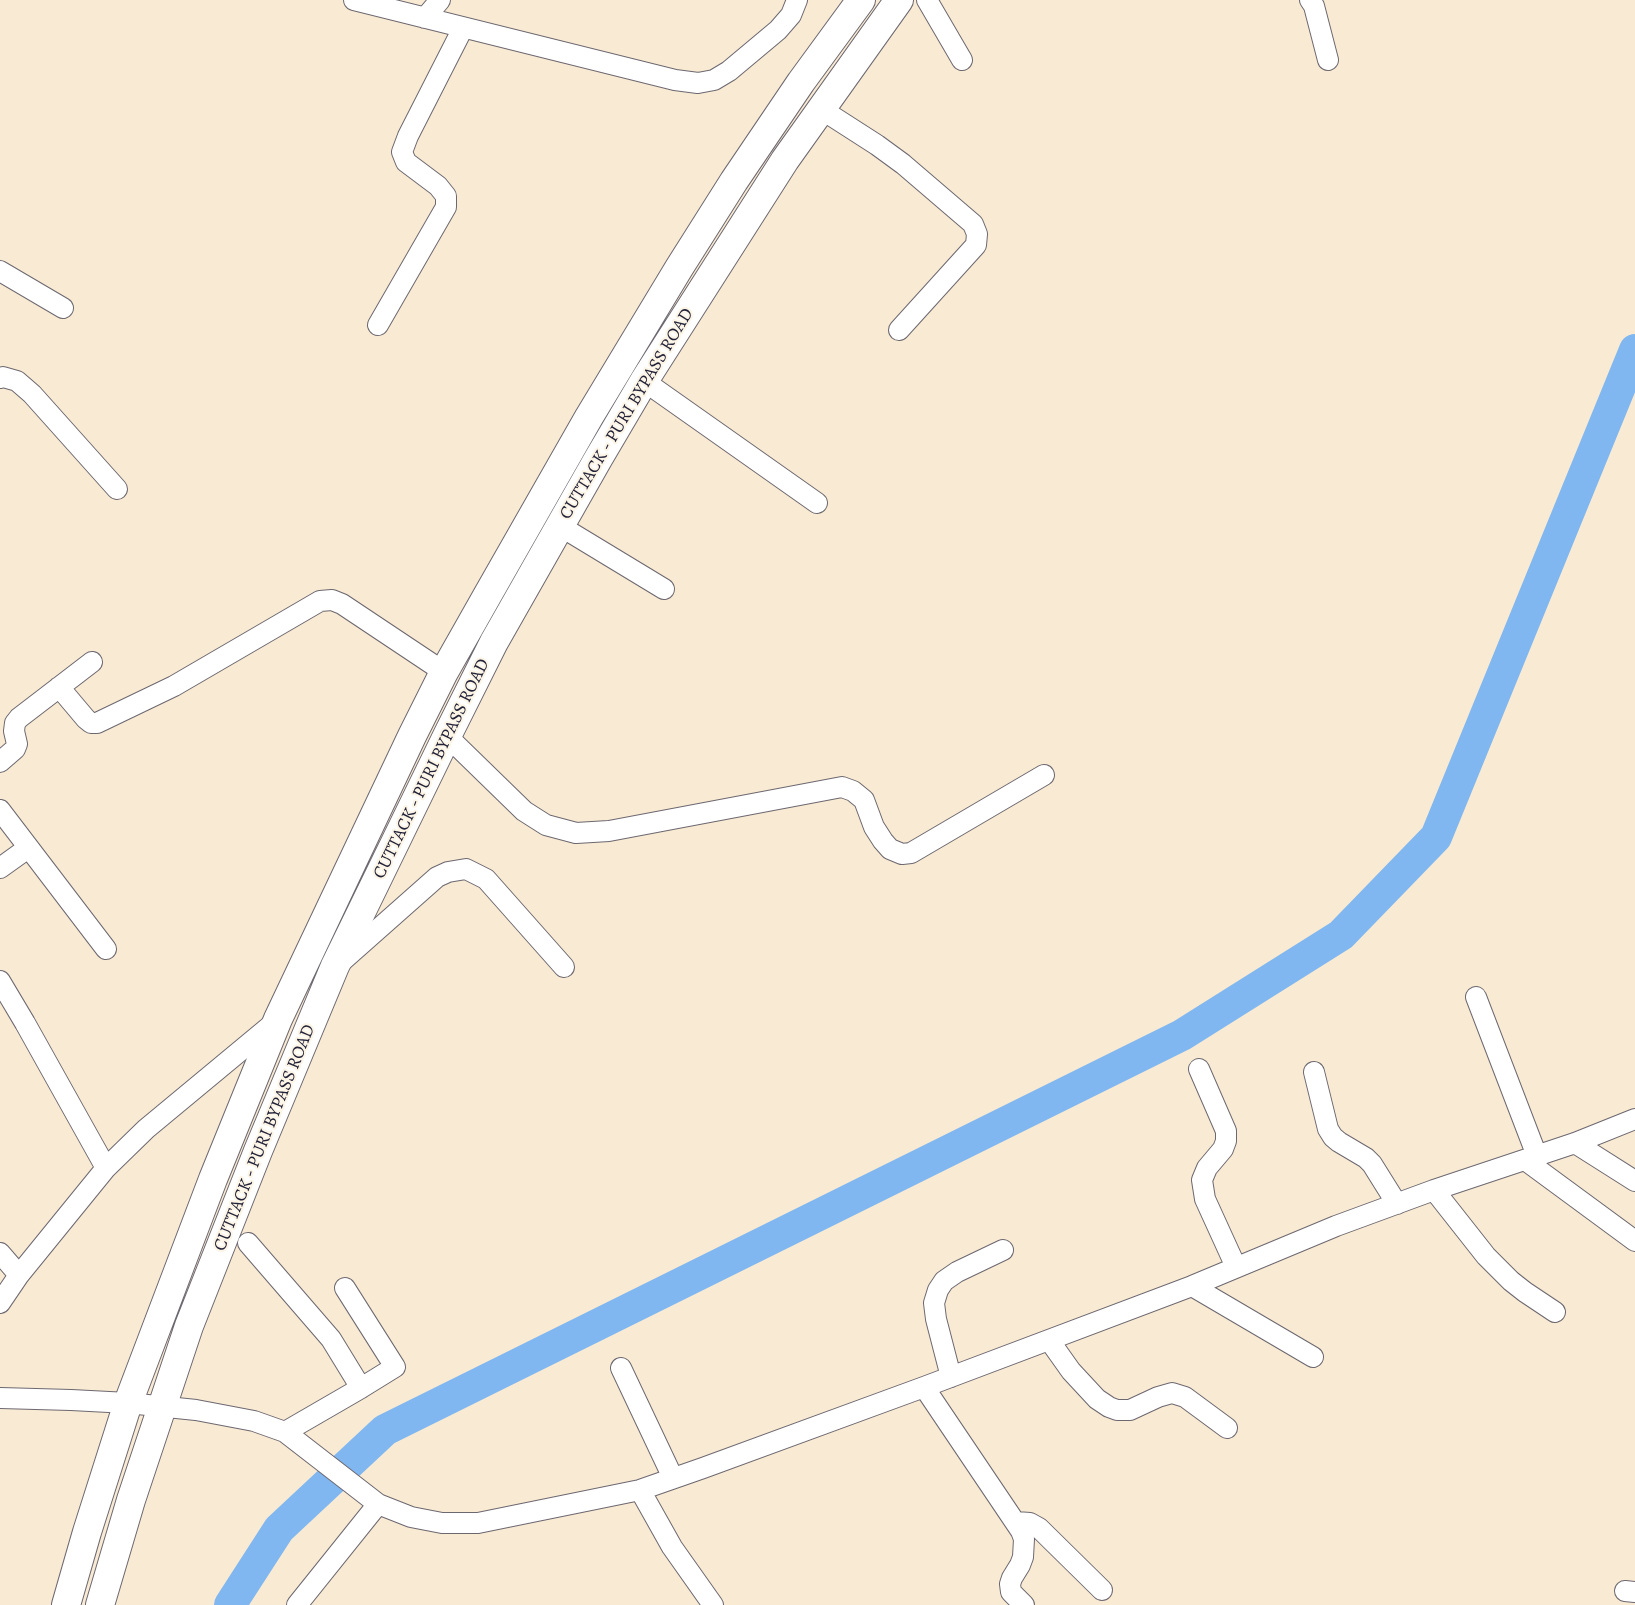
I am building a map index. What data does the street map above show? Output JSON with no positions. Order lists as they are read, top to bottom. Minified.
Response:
{"streets":{"highway":["CUTTACK - PURI BYPASS ROAD"]}}
